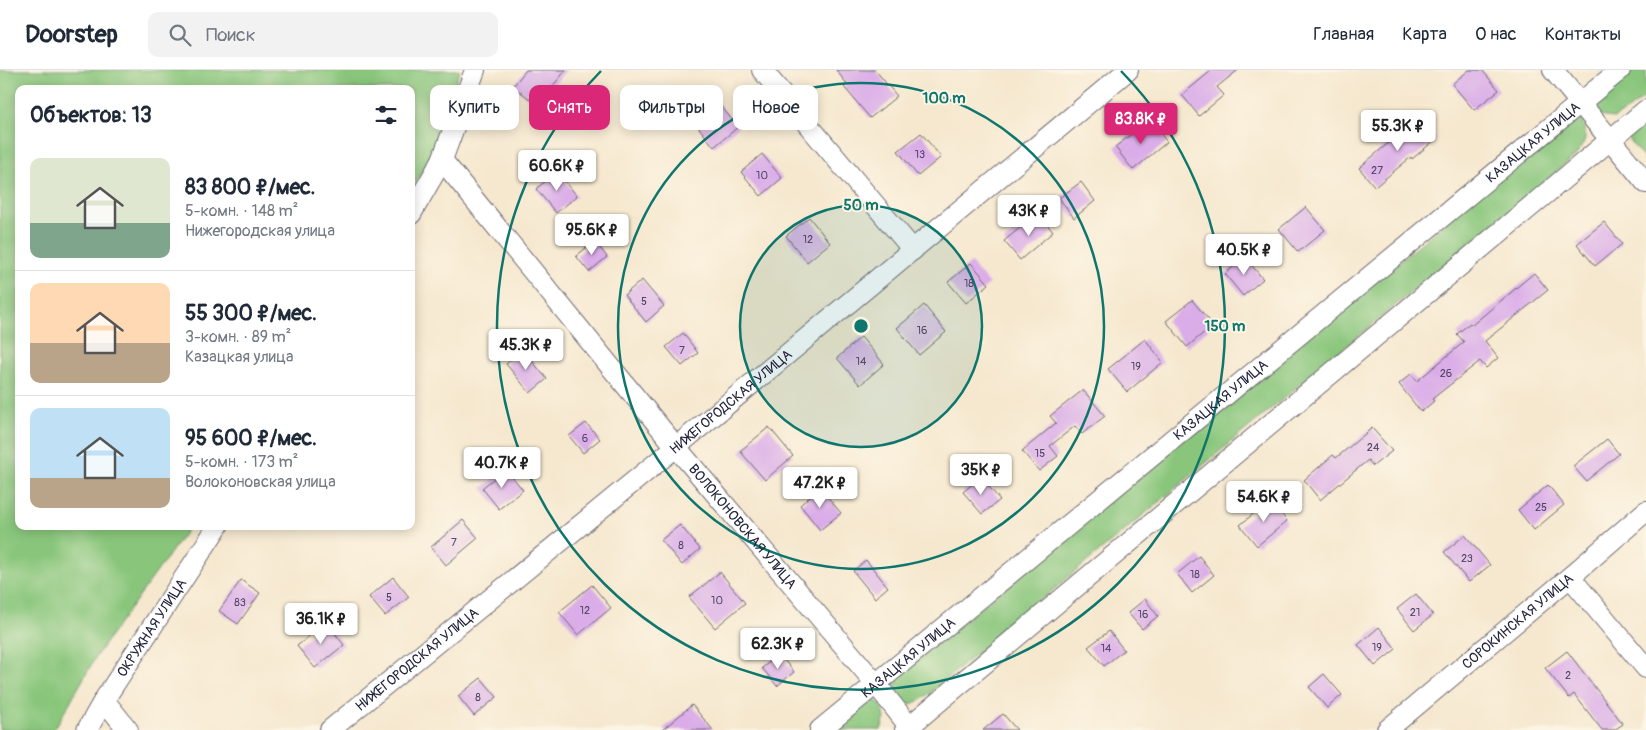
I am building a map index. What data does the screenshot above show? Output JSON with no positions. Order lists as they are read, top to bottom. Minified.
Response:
{"streets":{"street":["КАЗАЦКАЯ УЛИЦА","НИЖЕГОРОДСКАЯ УЛИЦА","ВОЛОКОНОВСКАЯ УЛИЦА","СОРОКИНСКАЯ УЛИЦА","ОКРУЖНАЯ УЛИЦА"]},"crossings":[["КАЗАЦКАЯ УЛИЦА","ВОЛОКОНОВСКАЯ УЛИЦА"],["НИЖЕГОРОДСКАЯ УЛИЦА","ВОЛОКОНОВСКАЯ УЛИЦА"]],"house_numbers":["13","27","10","12","18","5","16","7","14","19","26","6","24","15","25","7","8","23","18","5","10","83","12","21","16","19","14","2","8"],"page":{"header":"Doorstep","search":"Поиск","nav":["Главная","Карта","О нас","Контакты"],"chip":["Купить","Снять","Фильтры","Новое"],"heading":"Объектов: 13","price":["83.8K ₽","55.3K ₽","60.6K ₽","43K ₽","95.6K ₽","40.5K ₽","45.3K ₽","40.7K ₽","35K ₽","47.2K ₽","54.6K ₽","36.1K ₽","62.3K ₽"],"list":[{"name":"83 800 ₽/мес.","note":"5-комн. · 148 m² · Нижегородская улица"},{"name":"55 300 ₽/мес.","note":"3-комн. · 89 m² · Казацкая улица"},{"name":"95 600 ₽/мес.","note":"5-комн. · 173 m² · Волоконовская улица"}]},"rings":["100 m","50 m","150 m"]}
